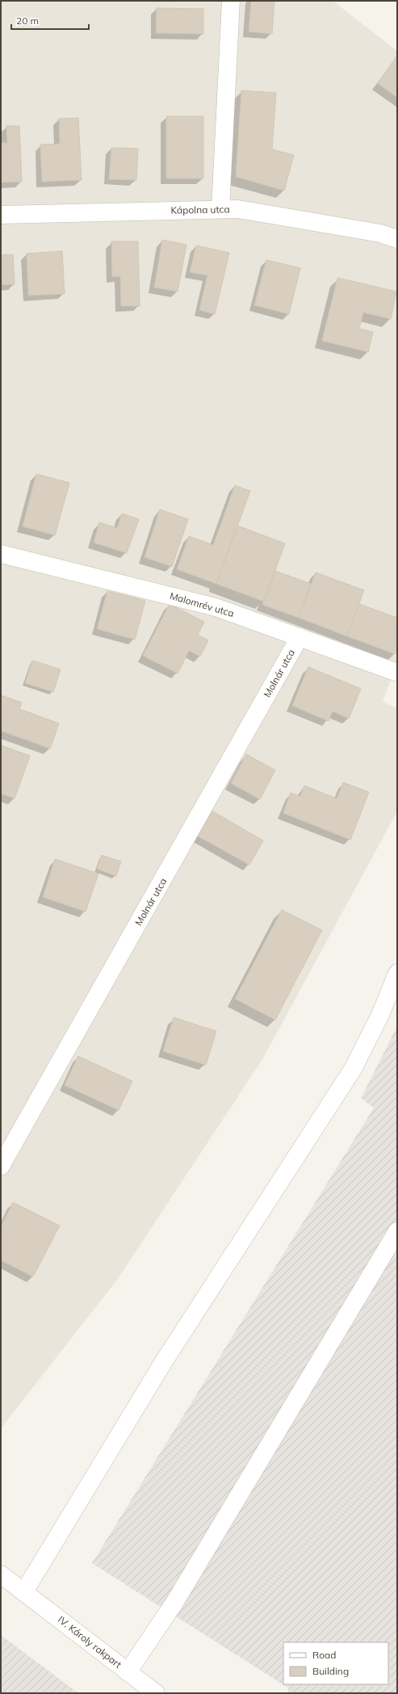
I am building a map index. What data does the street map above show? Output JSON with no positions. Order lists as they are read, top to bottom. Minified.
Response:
{"streets":{"street":["Kápolna utca","Malomrév utca","Molnár utca","IV. Károly rakpart"]},"crossings":[["Malomrév utca","Molnár utca"]],"legend":["Road","Building"],"scale_bar":"20 m"}
